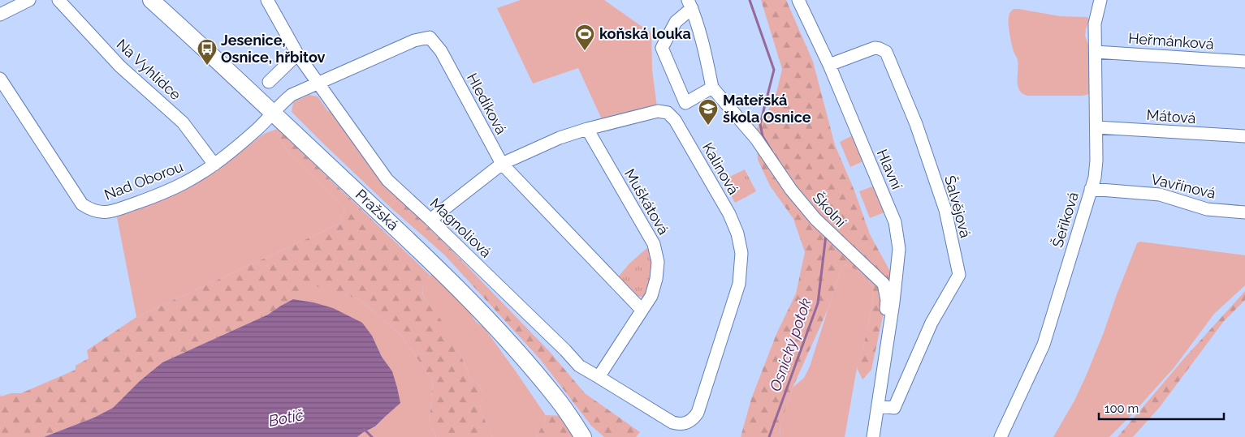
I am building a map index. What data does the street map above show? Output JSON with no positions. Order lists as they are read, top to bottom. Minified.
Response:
{"streets":{"main road":["Pražská"],"street":["Heřmánková","Na Vyhlídce","Hledíková","Mátová","Kalinová","Hlavní","Nad Oborou","Vavřínová","Muškátová","Šalvějová","Školní","Šeříková","Magnoliová"]},"crossings":[["Heřmánková","Šeříková"],["Na Vyhlídce","Nad Oborou"],["Hledíková","Kalinová"],["Hledíková","Nad Oborou"],["Hledíková","Muškátová"],["Hledíková","Pražská"],["Hledíková","Magnoliová"],["Mátová","Šeříková"],["Kalinová","Muškátová"],["Kalinová","Magnoliová"],["Hlavní","Šalvějová"],["Hlavní","Školní"],["Nad Oborou","Pražská"],["Vavřínová","Šeříková"],["Muškátová","Magnoliová"]],"water":["Osnický potok","Botič"],"places":{"sports":["koňská louka"],"bus stop":["Jesenice, Osnice, hřbitov"],"school or university":["Mateřská škola Osnice"]},"scale_bar":"100 m"}
